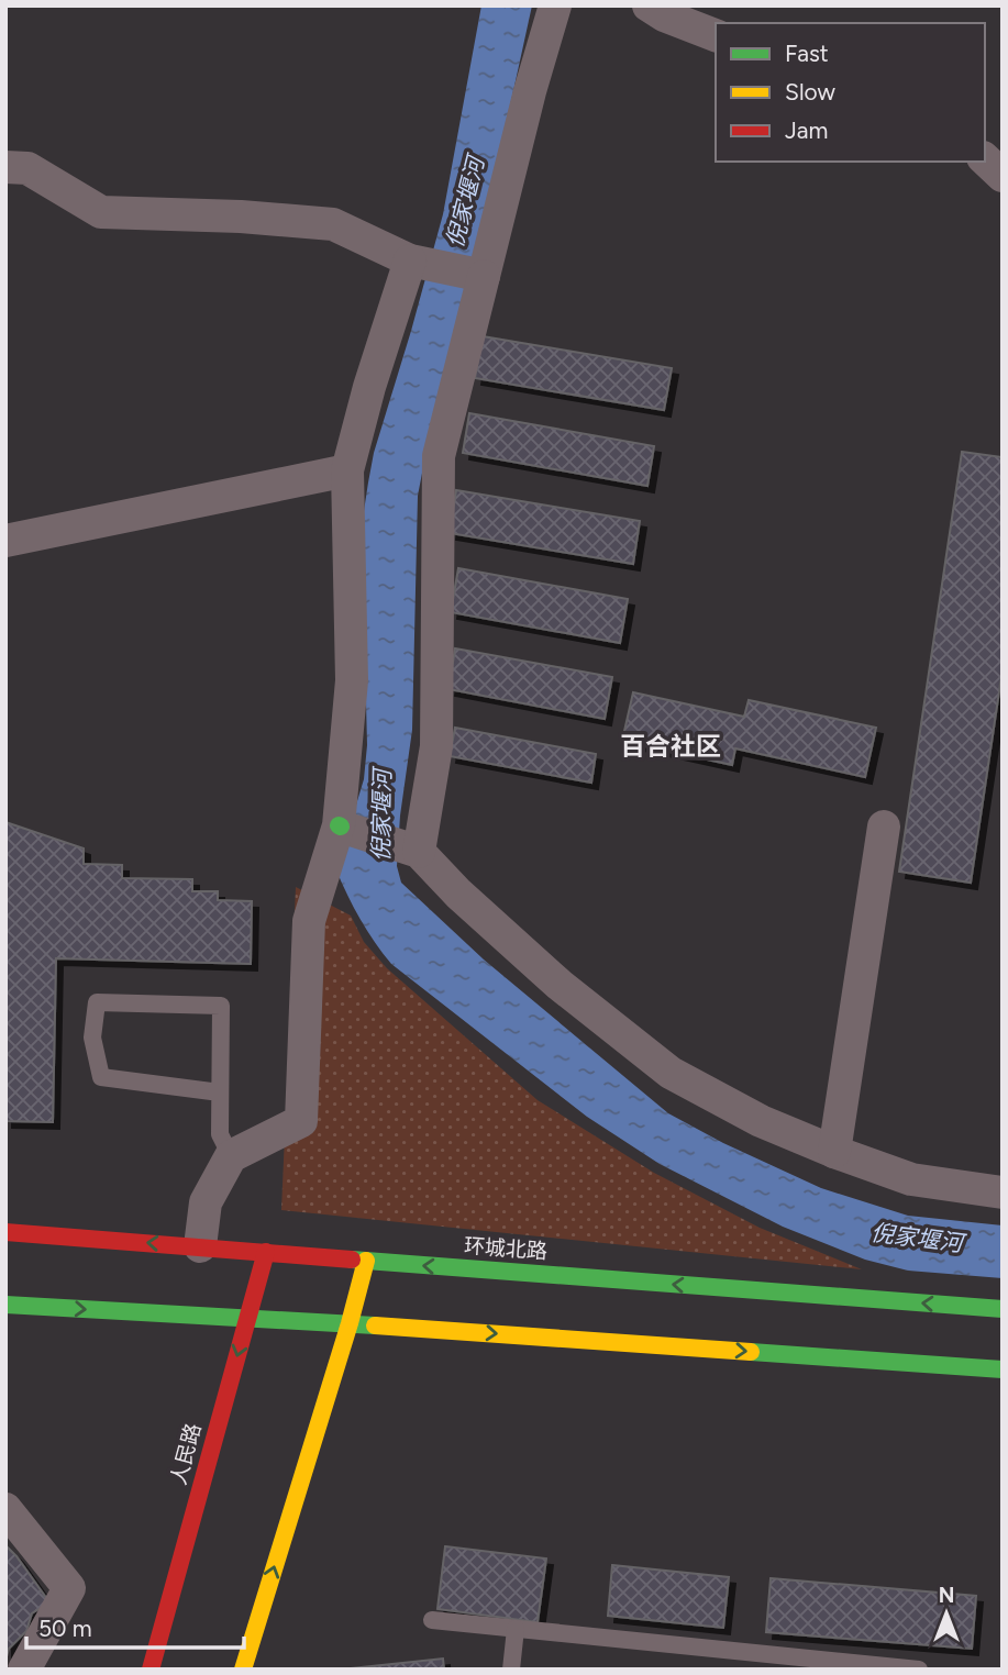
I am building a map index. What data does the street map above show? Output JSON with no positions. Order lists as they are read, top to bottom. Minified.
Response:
{"streets":{"main road":["环城北路","人民路"]},"crossings":[["环城北路","人民路"]],"districts":["百合社区"],"water":["倪家堰河"],"legend":["Fast","Slow","Jam"],"scale_bar":"50 m","north":"top"}
